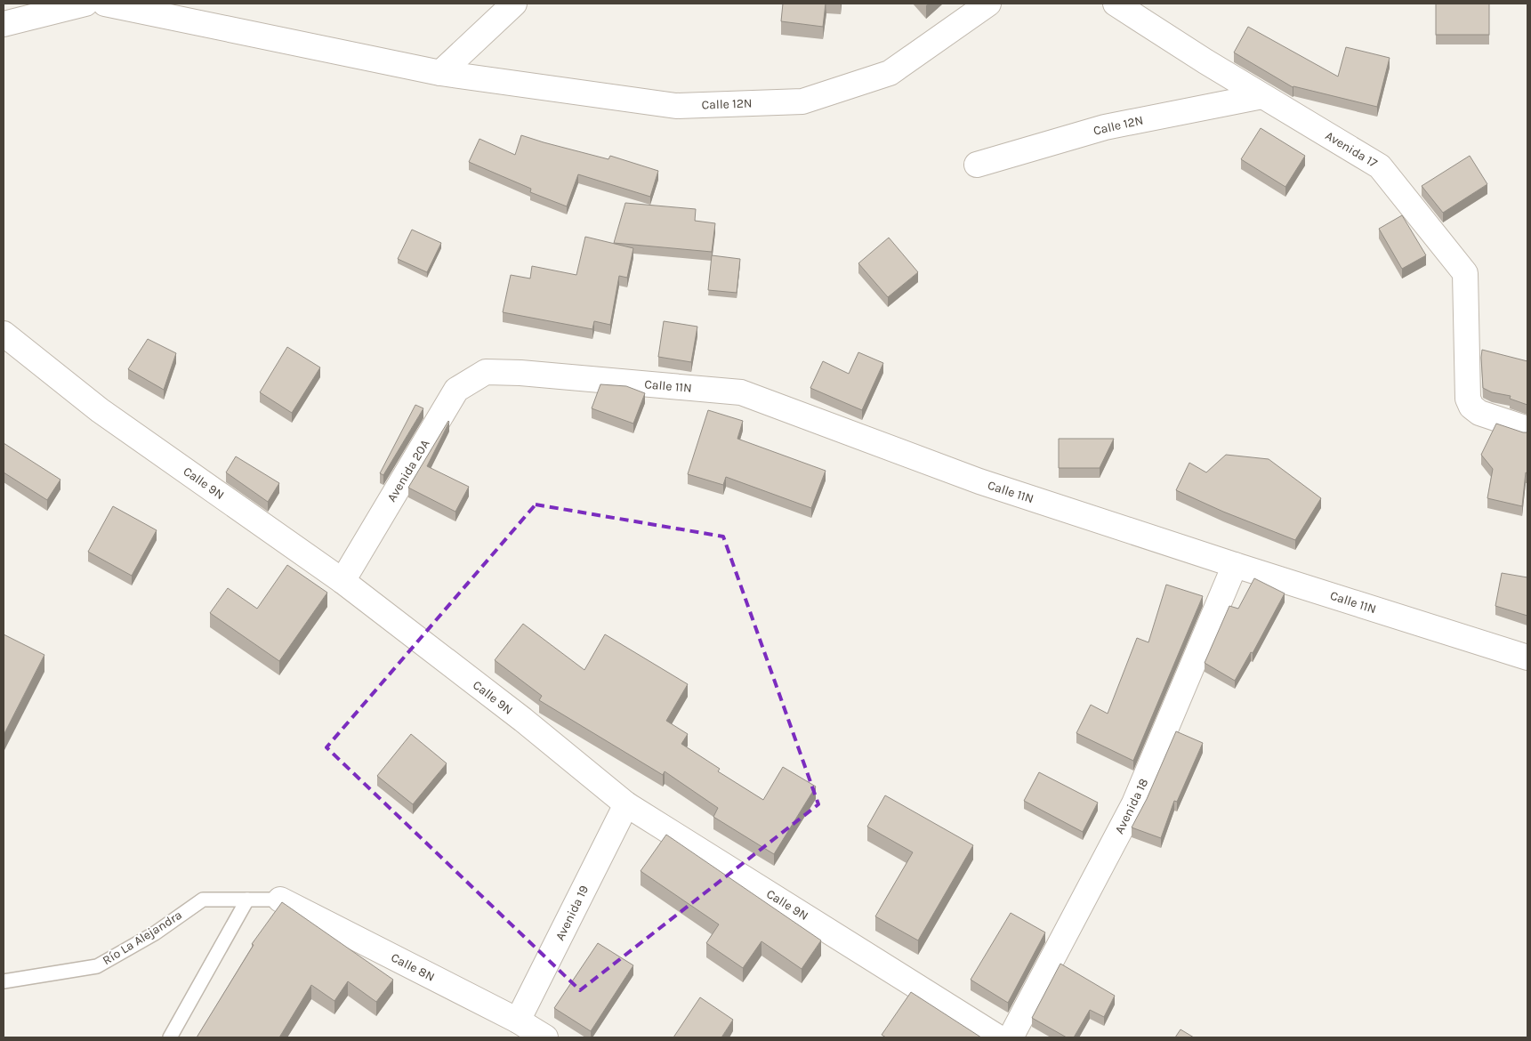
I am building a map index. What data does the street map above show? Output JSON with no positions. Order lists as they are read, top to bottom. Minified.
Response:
{"streets":{"street":["Calle 12N","Avenida 17","Calle 11N","Avenida 20A","Calle 9N","Avenida 18","Avenida 19","Calle 8N"],"lane":["Río La Alejandra"]},"crossings":[["Calle 12N","Avenida 17"],["Calle 11N","Avenida 20A"],["Calle 11N","Avenida 18"],["Avenida 20A","Calle 9N"],["Calle 9N","Avenida 19"],["Avenida 19","Calle 8N"],["Río La Alejandra","Calle 8N"]]}
